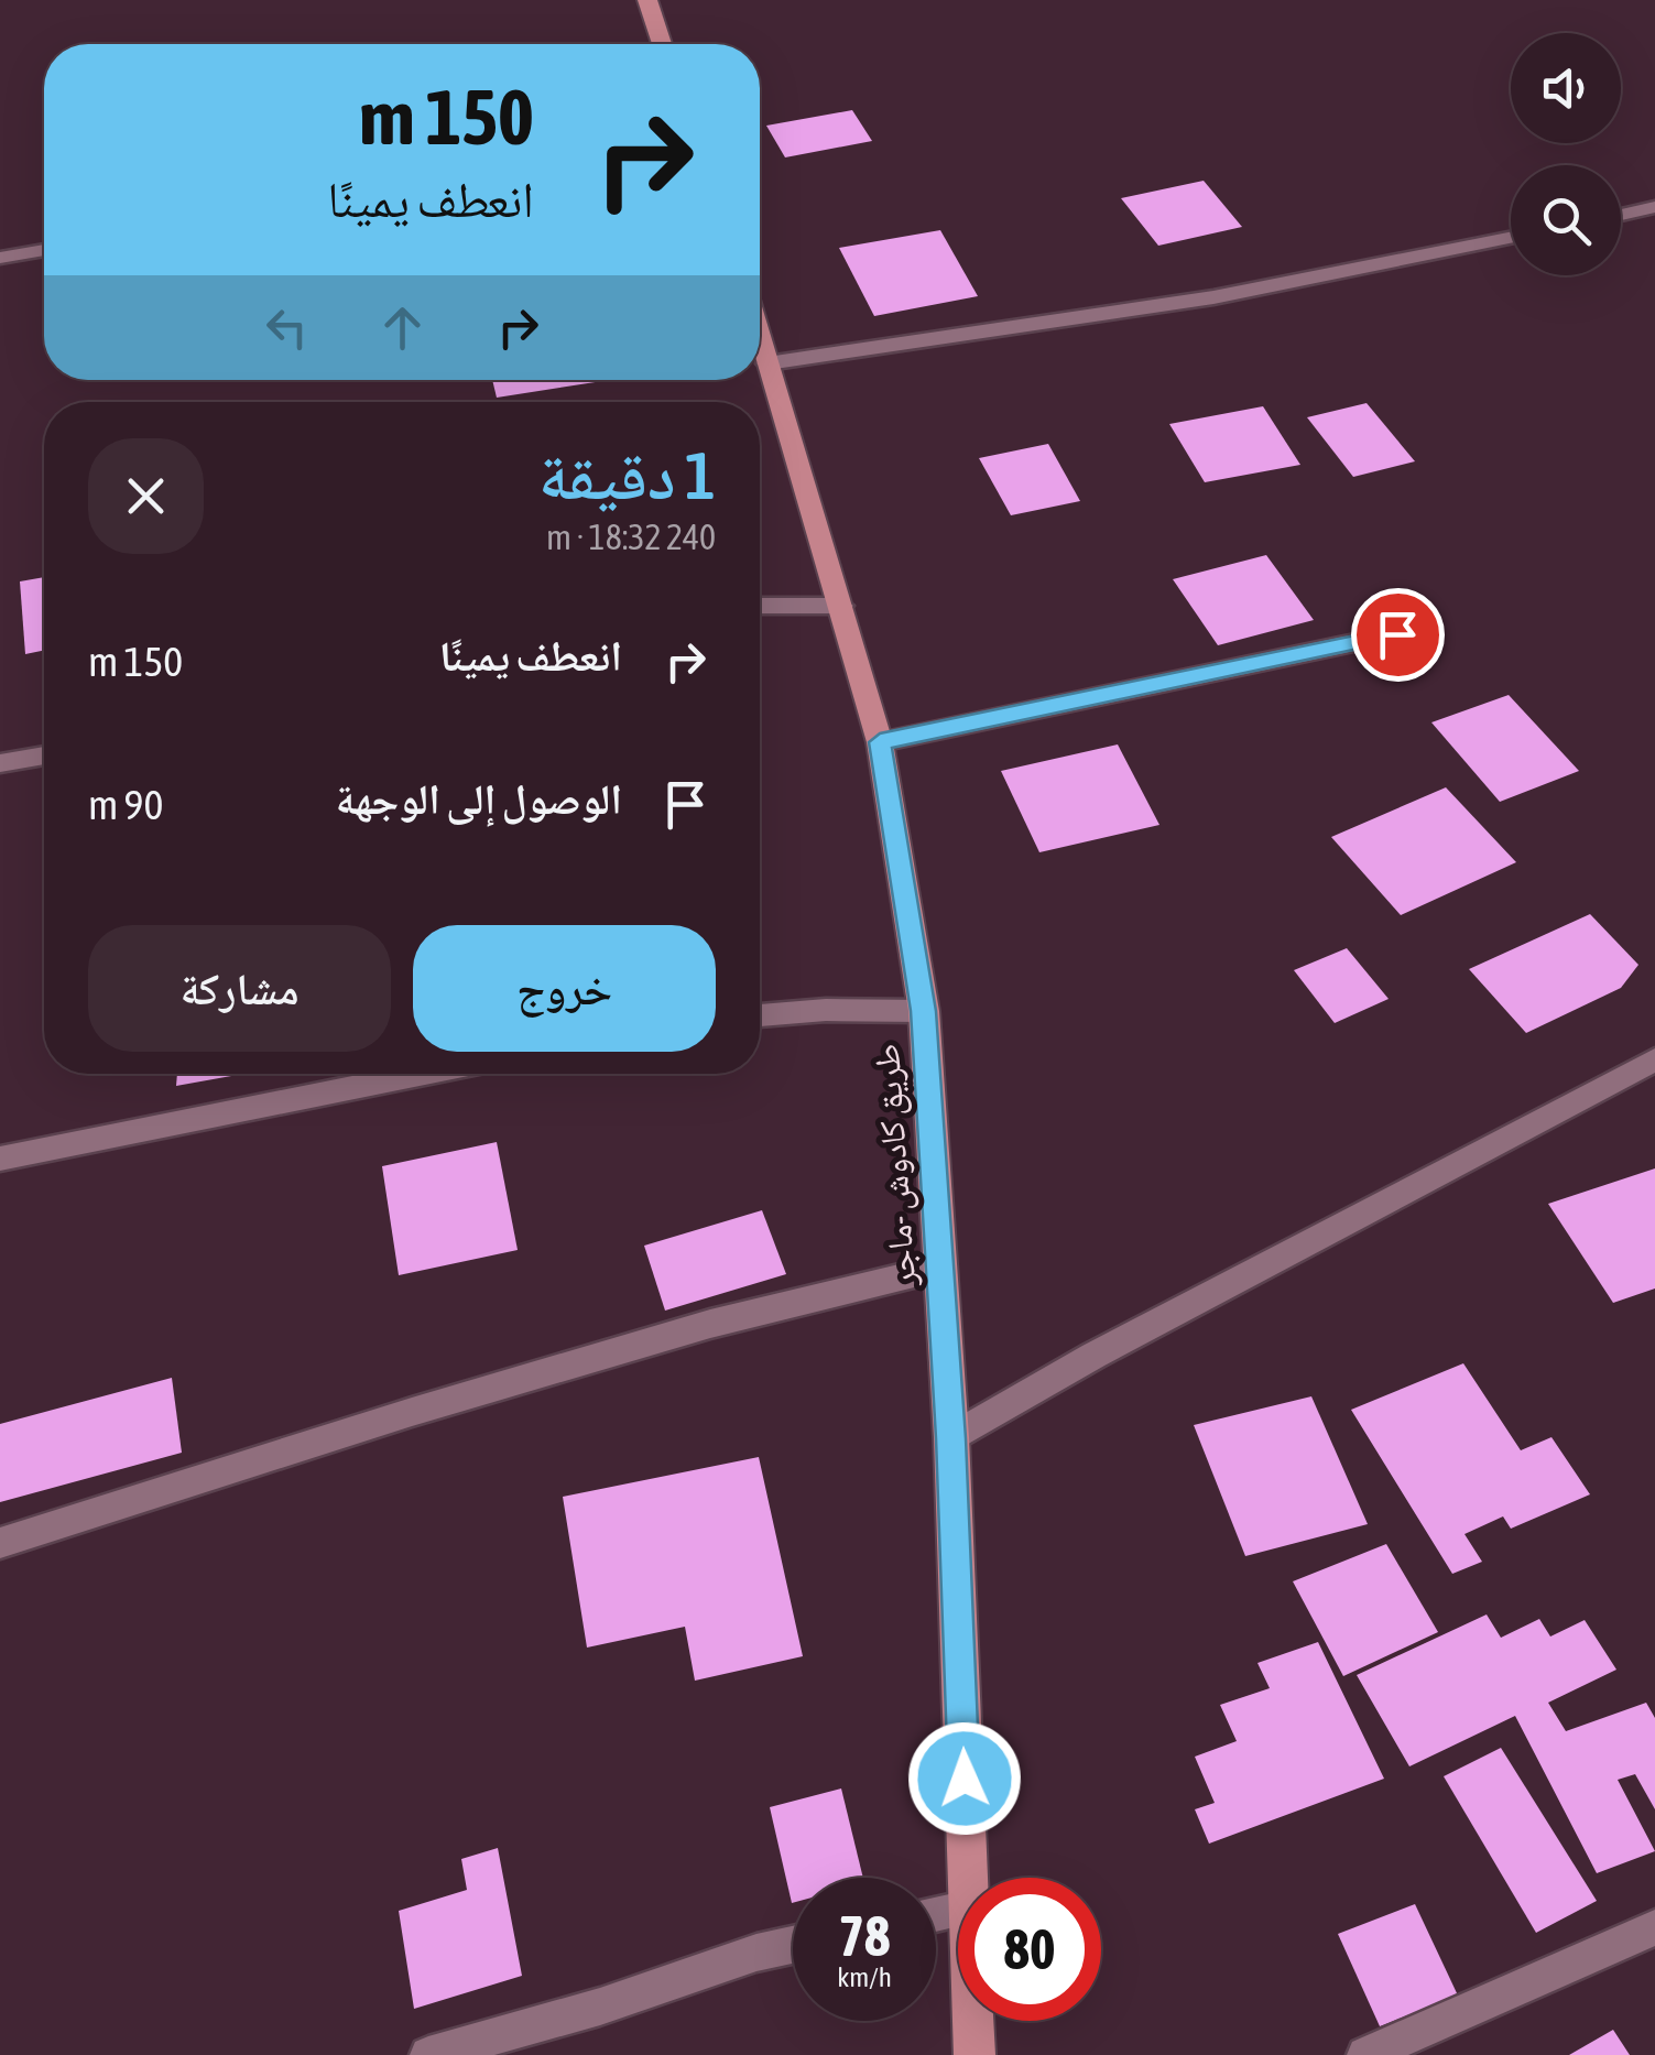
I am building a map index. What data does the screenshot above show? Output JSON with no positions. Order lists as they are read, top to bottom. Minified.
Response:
{"streets":{"highway":["طريق كادوش -ماجر"]},"page":{"turn":["150 m","انعطف يمينًا"],"heading":["1 دقيقة","240 m · 18:32"],"list":[{"name":"انعطف يمينًا","value":"150 m"},{"name":"الوصول إلى الوجهة","value":"90 m"}],"buttons":["خروج","مشاركة"],"speed":"78 km/h","limit":"80"}}
